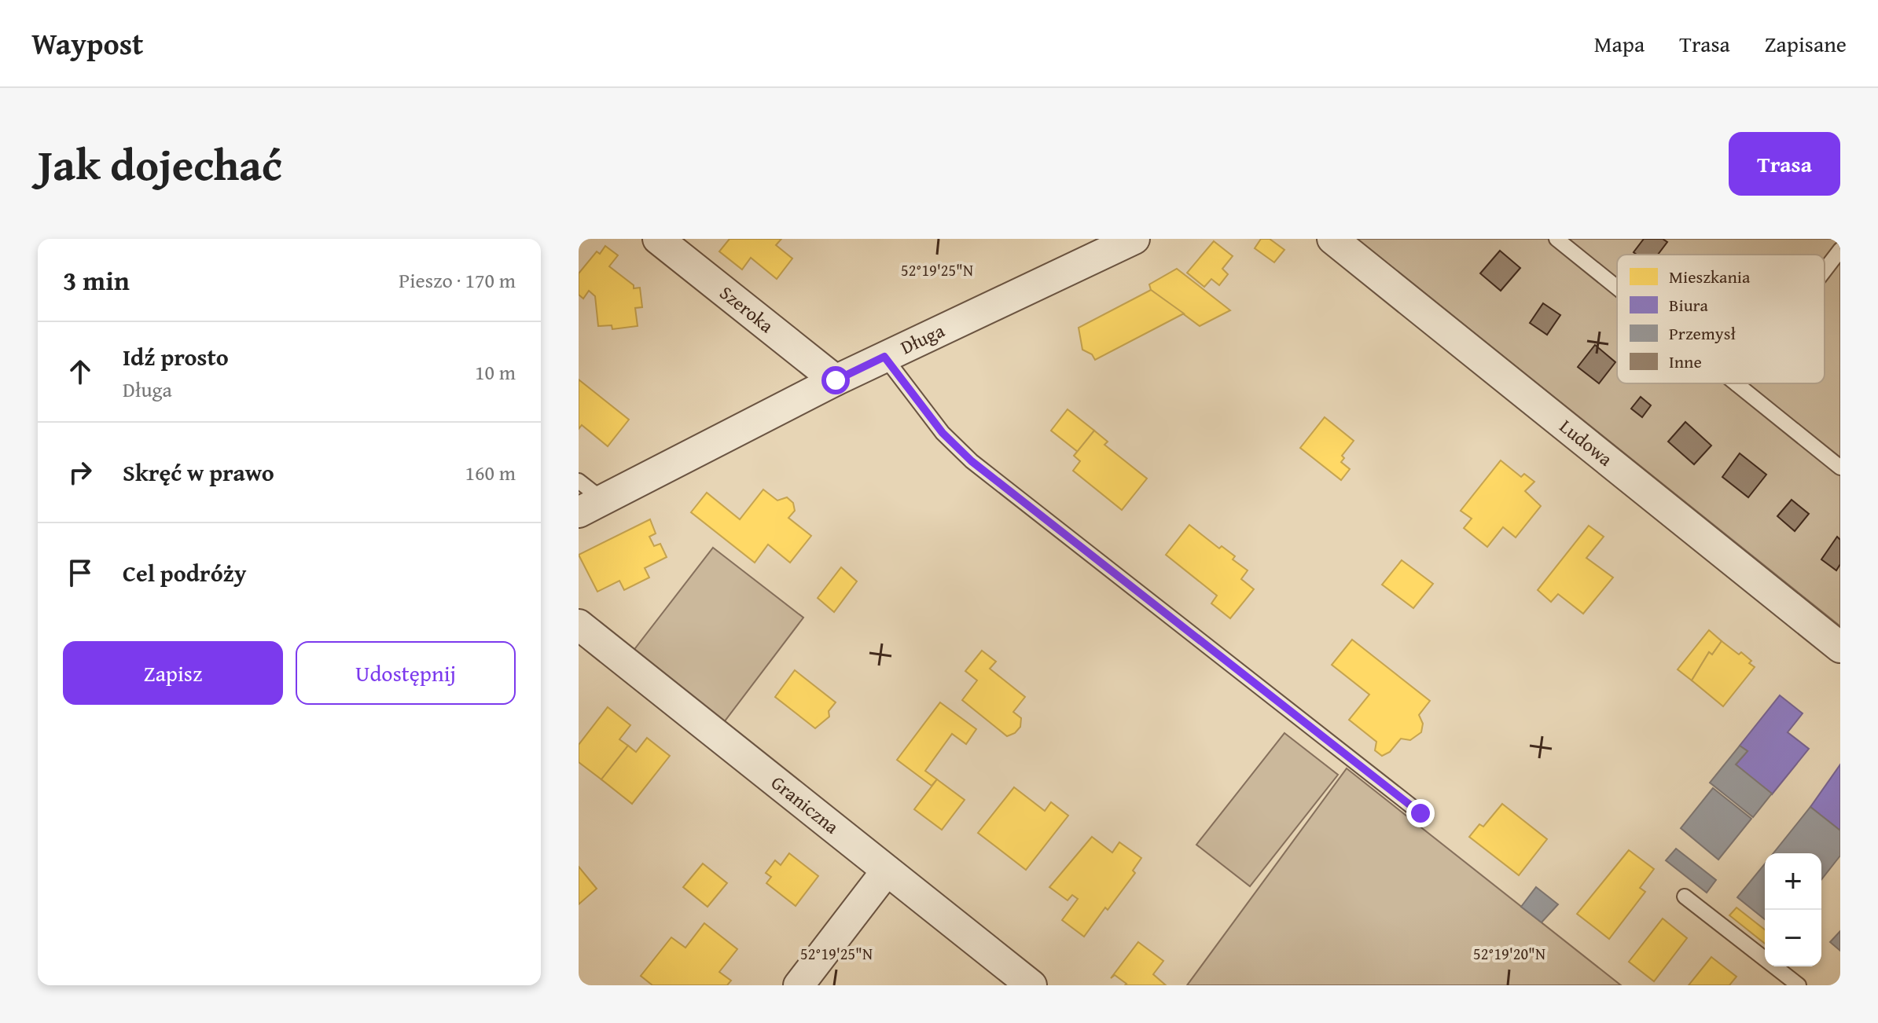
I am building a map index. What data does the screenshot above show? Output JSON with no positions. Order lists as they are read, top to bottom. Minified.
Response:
{"streets":{"street":["Szeroka","Długa","Ludowa","Graniczna"]},"crossings":[["Szeroka","Długa"]],"legend":["Mieszkania","Biura","Przemysł","Inne"],"page":{"header":"Waypost","nav":["Mapa","Trasa","Zapisane"],"title":"Jak dojechać","buttons":["Trasa",["Zapisz","Udostępnij"]],"heading":["3 min","Pieszo · 170 m"],"list":[["Idź prosto","Długa","10 m"],["Skręć w prawo","160 m"],"Cel podróży"],"map_buttons":["+","−"]},"coordinates":["52°19'25\"N","52°19'20\"N"]}
